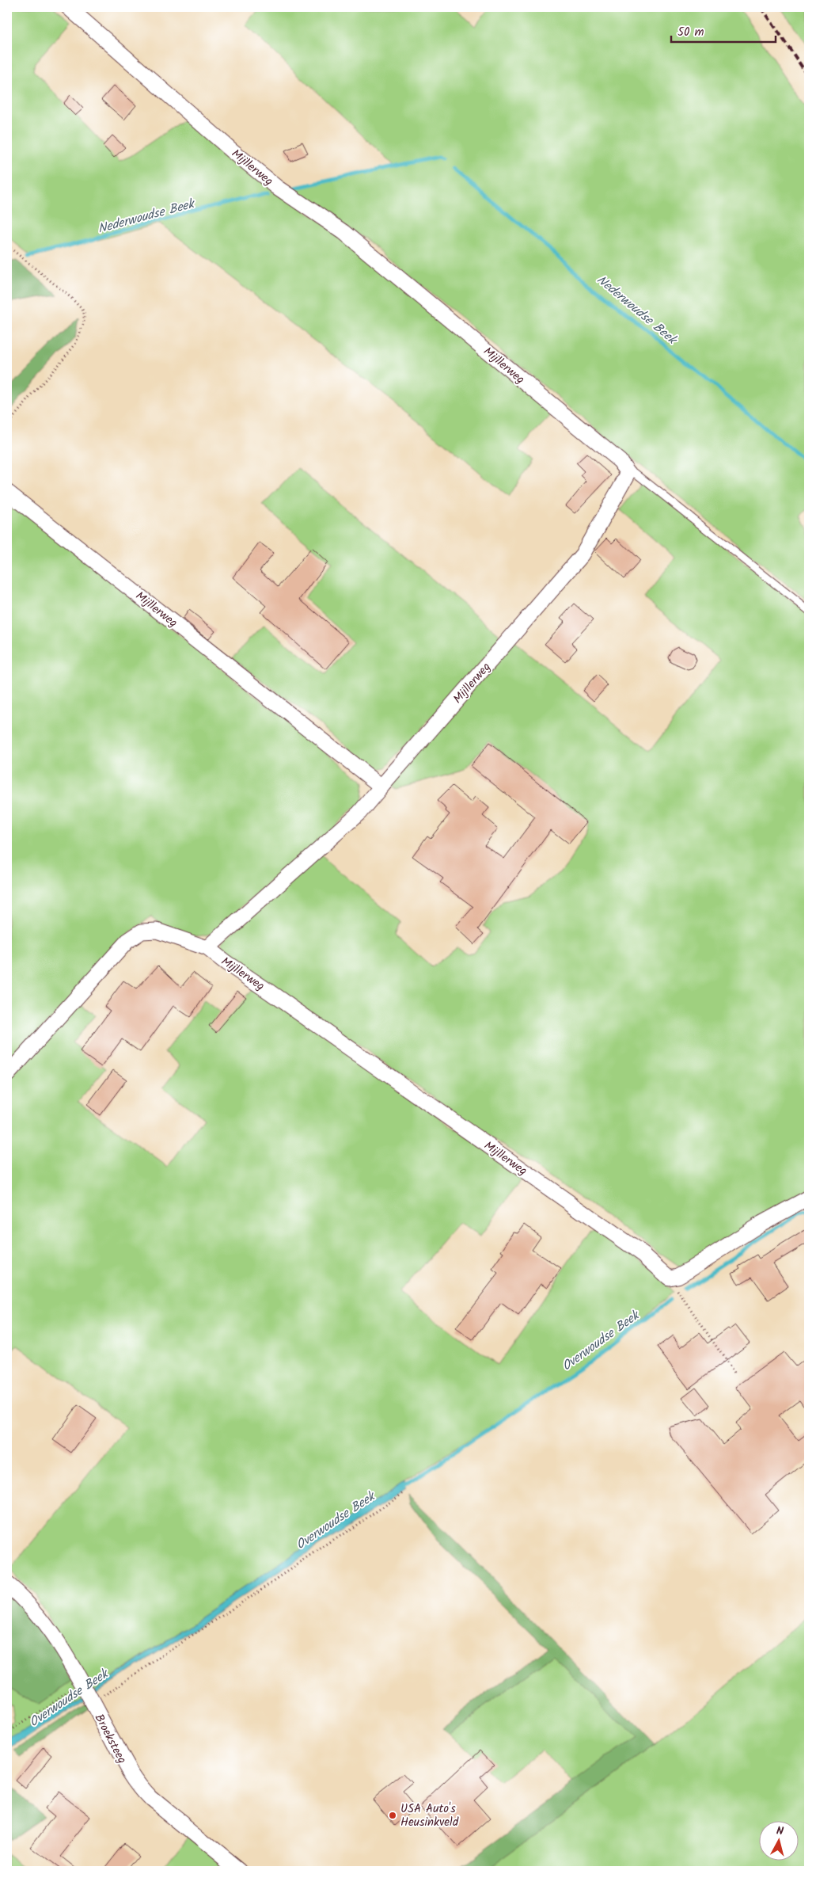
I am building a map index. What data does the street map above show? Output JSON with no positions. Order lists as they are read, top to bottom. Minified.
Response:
{"streets":{"street":["Mijllerweg","Broeksteeg"]},"water":["Nederwoudse Beek","Overwoudse Beek"],"places":["USA Auto's Heusinkveld"],"scale_bar":"50 m","north":"top"}
